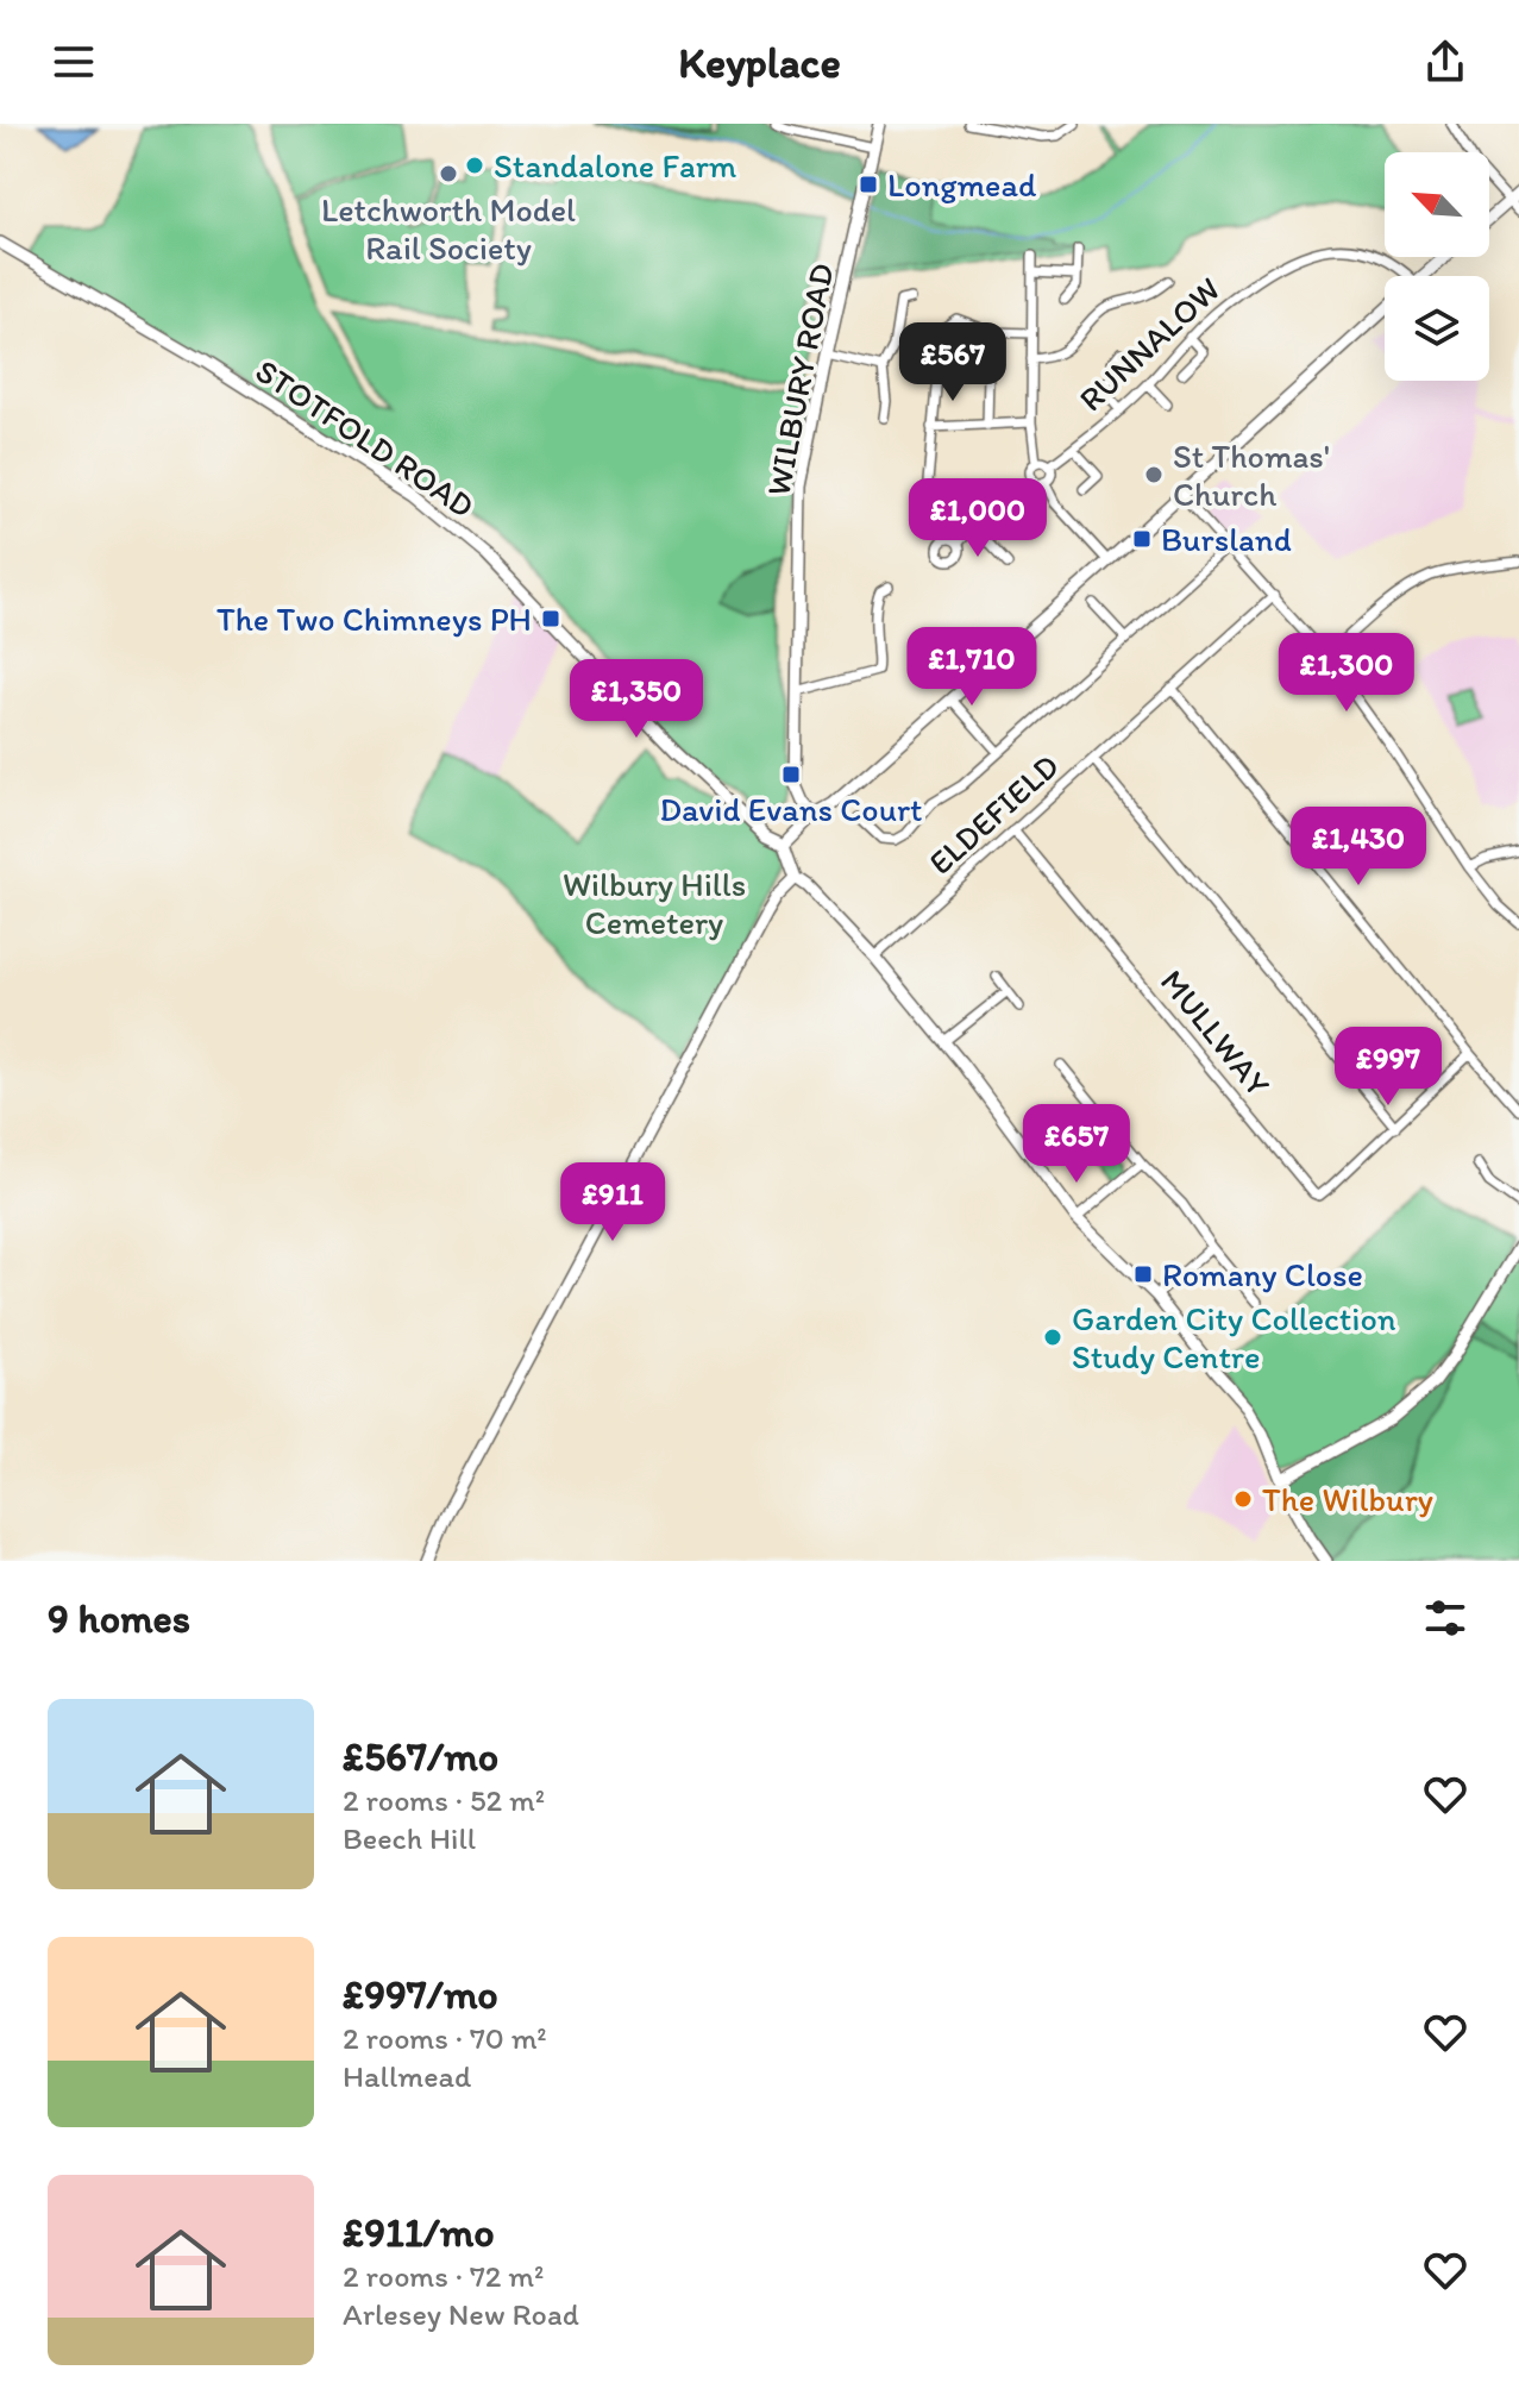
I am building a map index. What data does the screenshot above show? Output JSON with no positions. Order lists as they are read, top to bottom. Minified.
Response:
{"streets":{"street":["RUNNALOW","WILBURY ROAD","STOTFOLD ROAD","ELDEFIELD","MULLWAY"]},"crossings":[["ELDEFIELD","MULLWAY"]],"parks":["Wilbury Hills Cemetery"],"places":{"other":["Standalone Farm","Letchworth Model Rail Society","St Thomas' Church","Garden City Collection Study Centre","The Wilbury"],"transit":["Longmead","Bursland","The Two Chimneys PH","David Evans Court","Romany Close"]},"north":"top left","page":{"header":"Keyplace","price":["£567","£1,000","£1,710","£1,300","£1,350","£1,430","£997","£657","£911"],"heading":"9 homes","list":[{"name":"£567/mo","note":"2 rooms · 52 m² · Beech Hill"},{"name":"£997/mo","note":"2 rooms · 70 m² · Hallmead"},{"name":"£911/mo","note":"2 rooms · 72 m² · Arlesey New Road"}]}}
